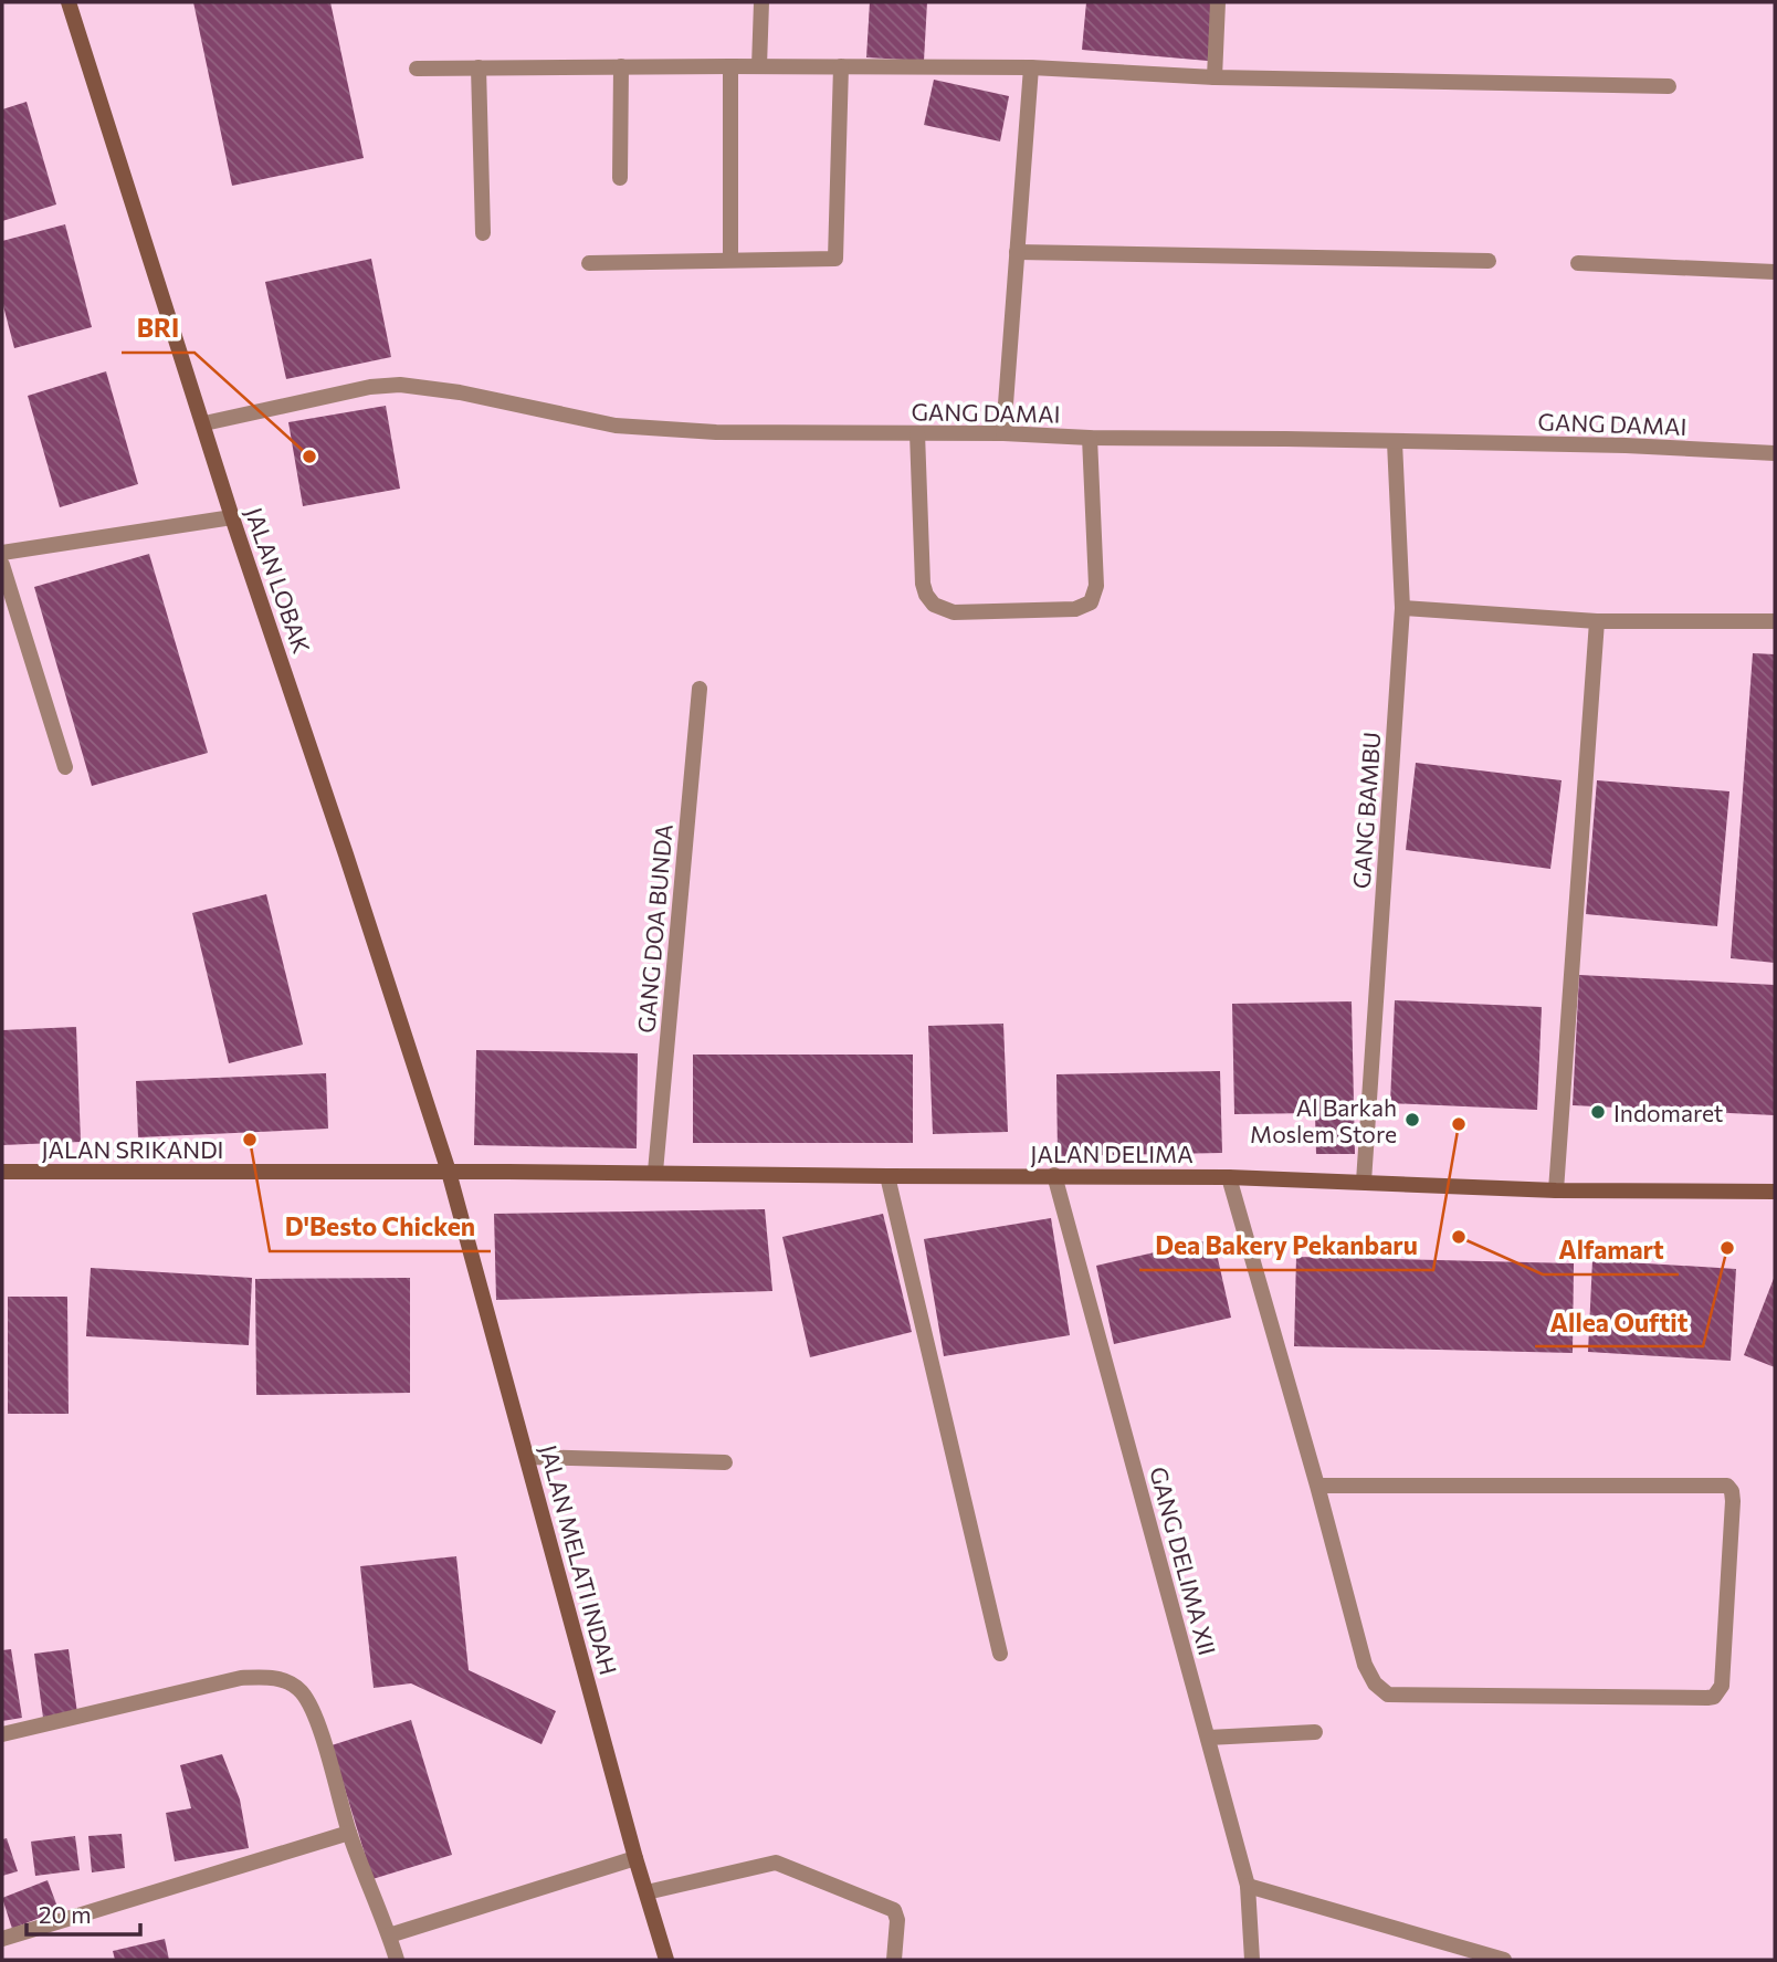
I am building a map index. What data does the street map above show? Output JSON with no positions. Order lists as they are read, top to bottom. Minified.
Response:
{"streets":{"main road":["JALAN LOBAK","JALAN SRIKANDI","JALAN DELIMA","JALAN MELATI INDAH"],"street":["GANG DAMAI","GANG BAMBU","GANG DOA BUNDA","GANG DELIMA XII"]},"crossings":[["GANG DAMAI","JALAN LOBAK"],["GANG DAMAI","GANG BAMBU"],["JALAN LOBAK","JALAN SRIKANDI"],["JALAN LOBAK","JALAN DELIMA"],["JALAN LOBAK","JALAN MELATI INDAH"],["GANG BAMBU","JALAN DELIMA"],["GANG DOA BUNDA","JALAN DELIMA"],["JALAN SRIKANDI","JALAN DELIMA"],["JALAN SRIKANDI","JALAN MELATI INDAH"],["JALAN DELIMA","JALAN MELATI INDAH"],["JALAN DELIMA","GANG DELIMA XII"]],"places":["BRI","Indomaret","Al Barkah Moslem Store","Dea Bakery Pekanbaru","D'Besto Chicken","Alfamart","Allea Ouftit"],"scale_bar":"20 m"}
